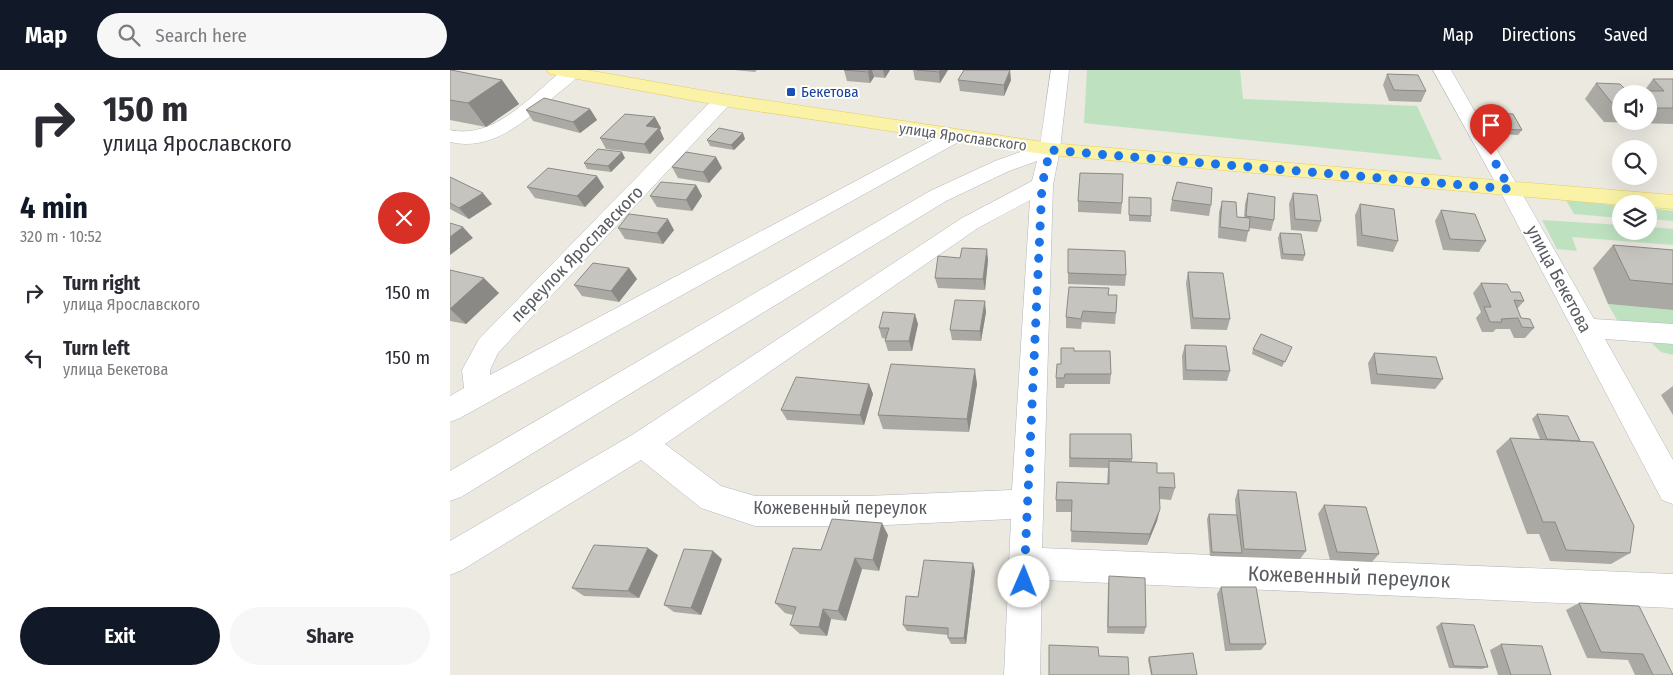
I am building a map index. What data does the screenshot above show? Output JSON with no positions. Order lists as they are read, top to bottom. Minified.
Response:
{"streets":{"main road":["улица Ярославского"],"street":["переулок Ярославского","улица Бекетова","Кожевенный переулок"]},"crossings":[["улица Ярославского","переулок Ярославского"],["улица Ярославского","улица Бекетова"]],"places":{"transit":["Бекетова"]},"page":{"header":"Map","search":"Search here","nav":["Map","Directions","Saved"],"turn":["150 m","улица Ярославского"],"heading":["4 min","320 m · 10:52"],"list":[{"name":"Turn right","note":"улица Ярославского","value":"150 m"},{"name":"Turn left","note":"улица Бекетова","value":"150 m"}],"buttons":["Exit","Share"]}}
